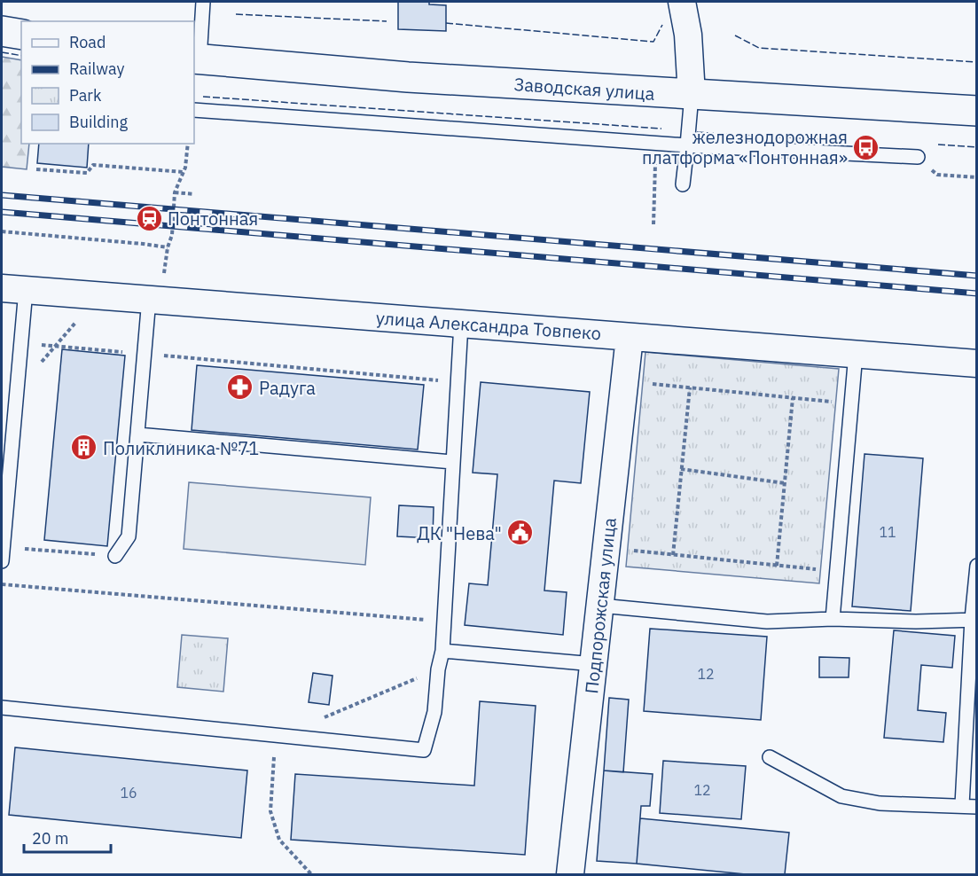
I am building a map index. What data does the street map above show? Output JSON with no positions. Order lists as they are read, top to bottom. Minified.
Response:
{"streets":{"main road":["Заводская улица"],"street":["улица Александра Товпеко","Подпорожская улица"]},"crossings":[["улица Александра Товпеко","Подпорожская улица"]],"places":{"bus stop":["железнодорожная платформа «Понтонная»"],"station":["Понтонная"],"pharmacy":["Радуга"],"building":["Поликлиника №71"],"public building":["ДК \"Нева\""]},"house_numbers":["11","12","12","16"],"legend":["Road","Railway","Park","Building"],"scale_bar":"20 m"}
